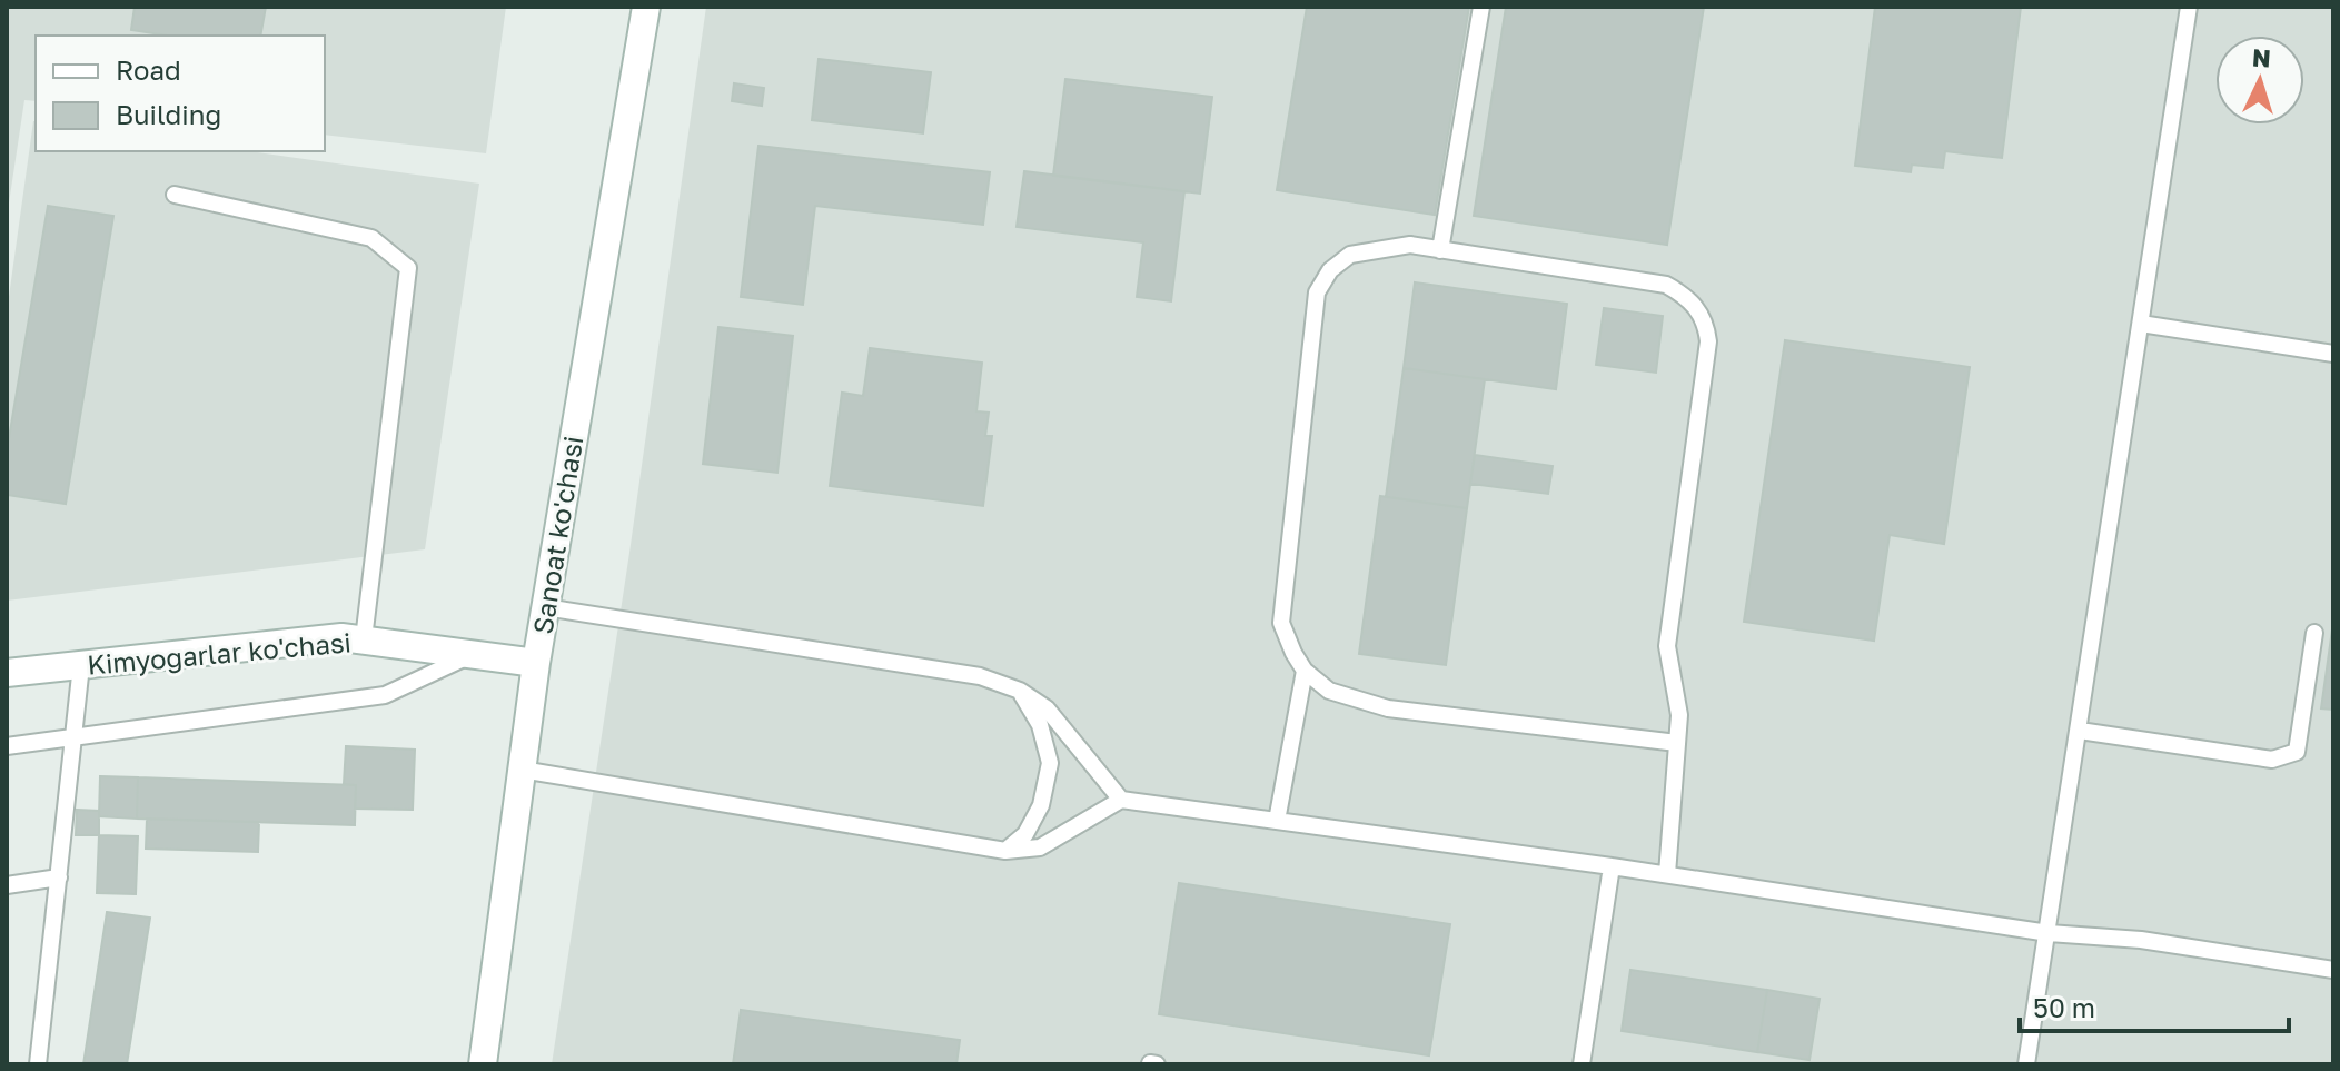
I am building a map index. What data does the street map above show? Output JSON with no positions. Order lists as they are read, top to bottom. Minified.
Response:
{"streets":{"street":["Sanoat ko'chasi","Kimyogarlar ko'chasi"]},"crossings":[["Sanoat ko'chasi","Kimyogarlar ko'chasi"]],"legend":["Road","Building"],"scale_bar":"50 m","north":"top"}
